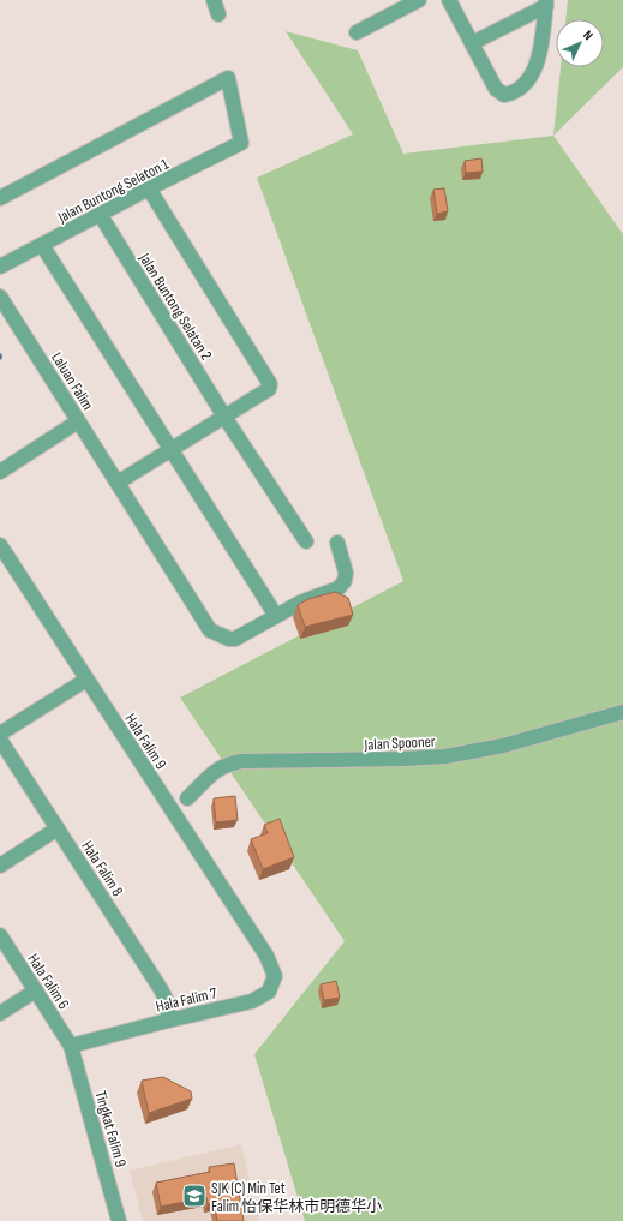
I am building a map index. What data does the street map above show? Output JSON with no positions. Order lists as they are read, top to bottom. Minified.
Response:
{"streets":{"street":["Jalan Buntong Selaton 1","Jalan Buntong Selatan 2","Laluan Falim","Hala Falim 9","Jalan Spooner","Hala Falim 8","Hala Falim 6","Hala Falim 7","Tingkat Falim 9"]},"crossings":[["Jalan Buntong Selaton 1","Jalan Buntong Selatan 2"],["Hala Falim 9","Hala Falim 7"],["Hala Falim 8","Hala Falim 7"],["Hala Falim 6","Hala Falim 7"],["Hala Falim 6","Tingkat Falim 9"],["Hala Falim 7","Tingkat Falim 9"]],"places":{"school or university":["SJK (C) Min Tet Falim 怡保华林市明德华小"]},"north":"top right"}
